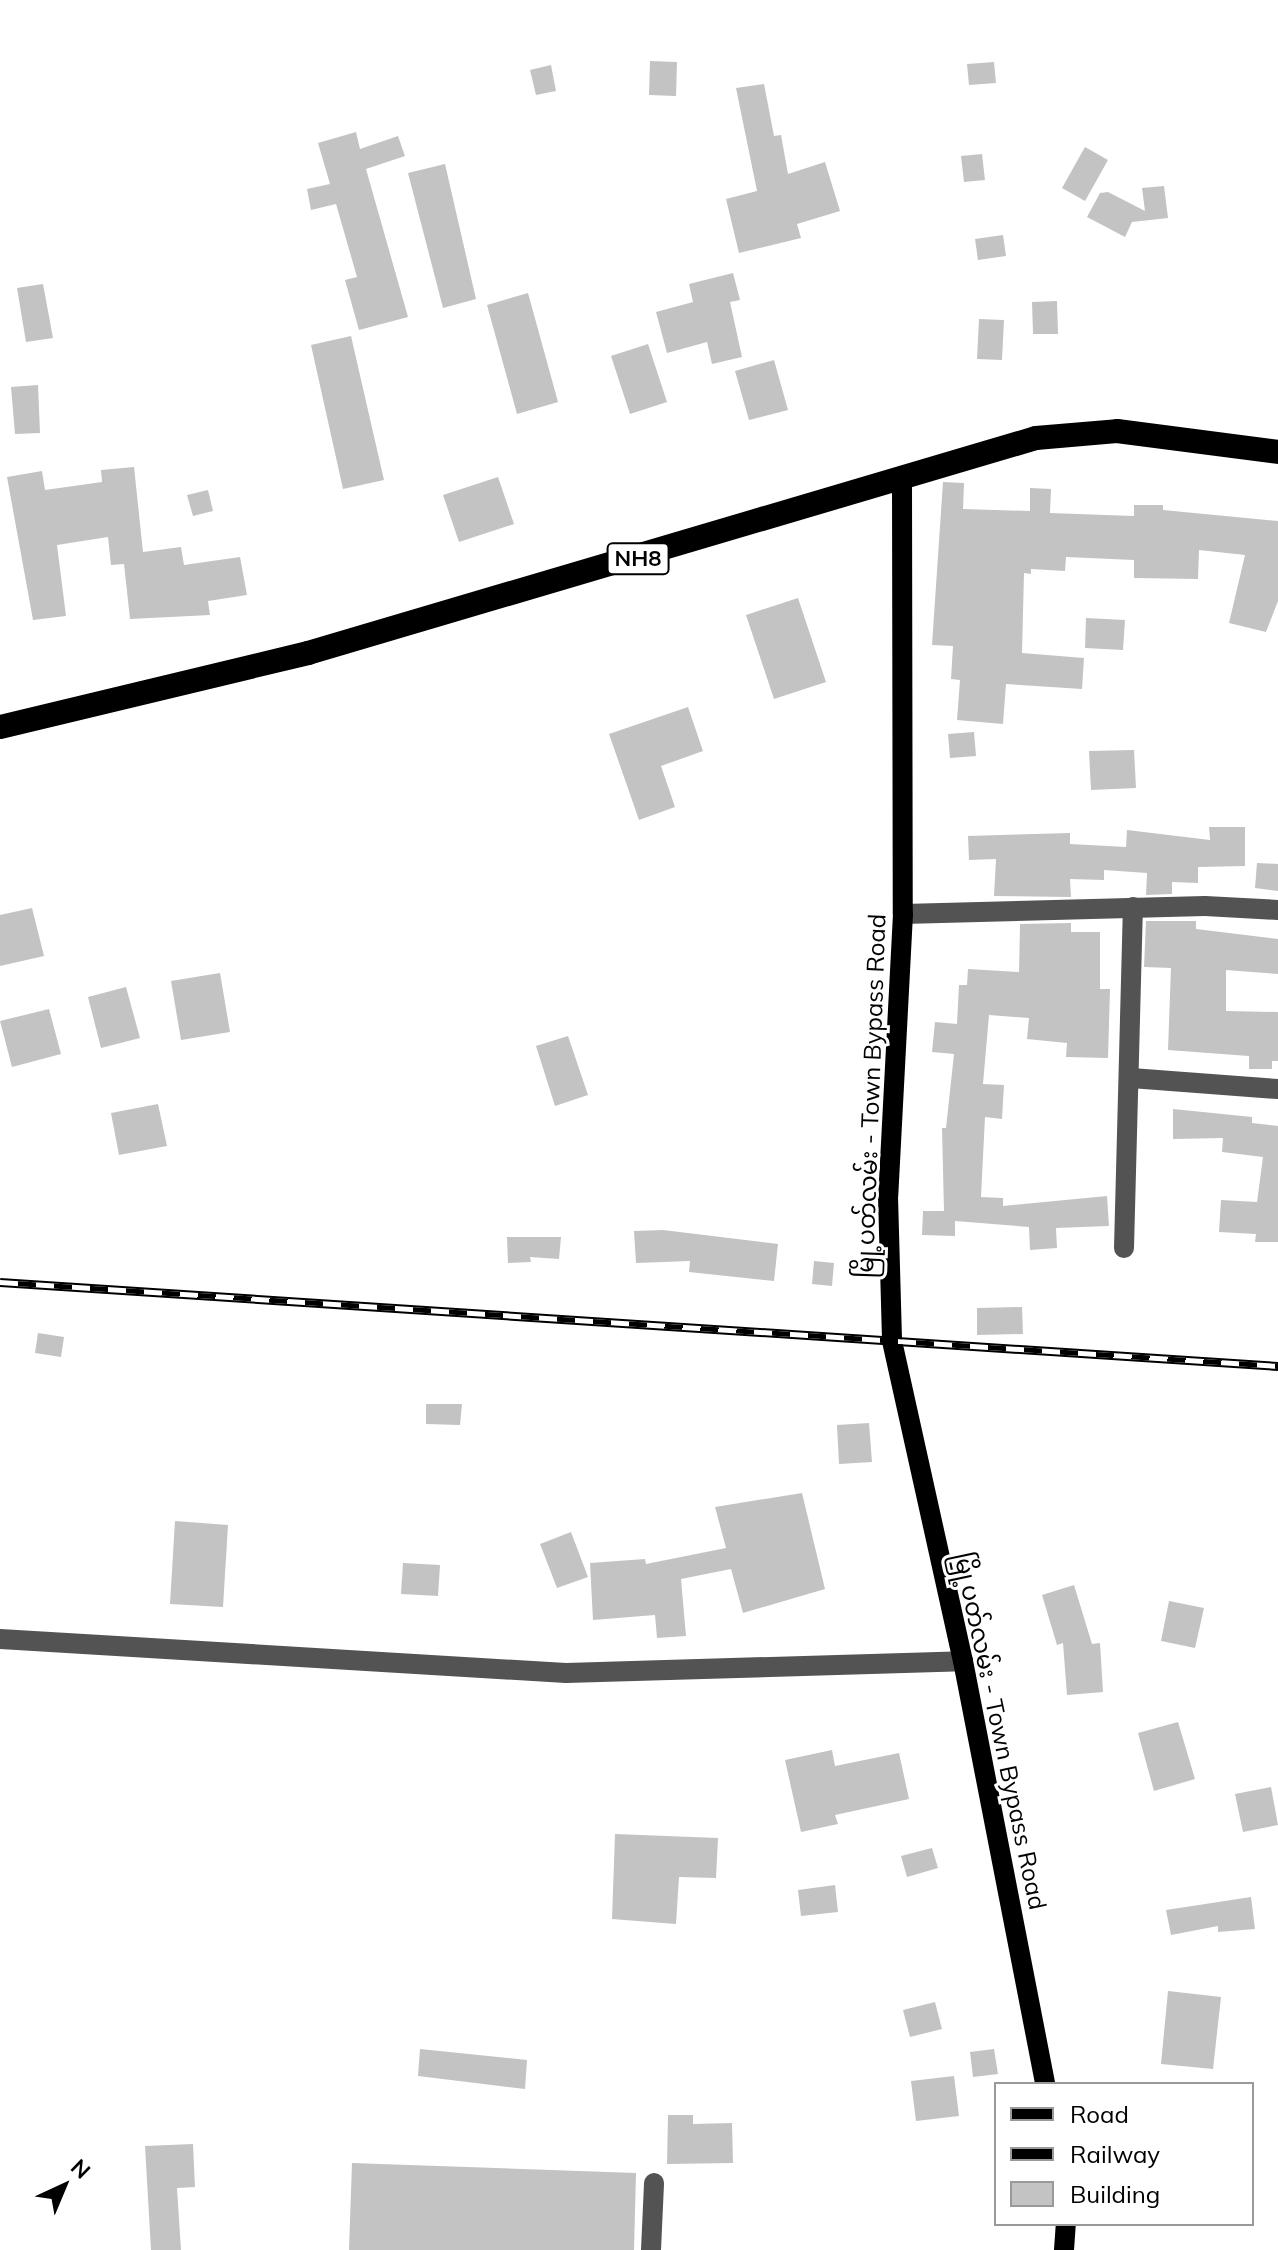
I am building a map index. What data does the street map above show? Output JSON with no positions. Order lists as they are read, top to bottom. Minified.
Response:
{"streets":{"highway":["NH8"],"main road":["မြို့ပတ်လမ်း - Town Bypass Road"]},"crossings":[["NH8","မြို့ပတ်လမ်း - Town Bypass Road"]],"legend":["Road","Railway","Building"],"north":"top right"}
